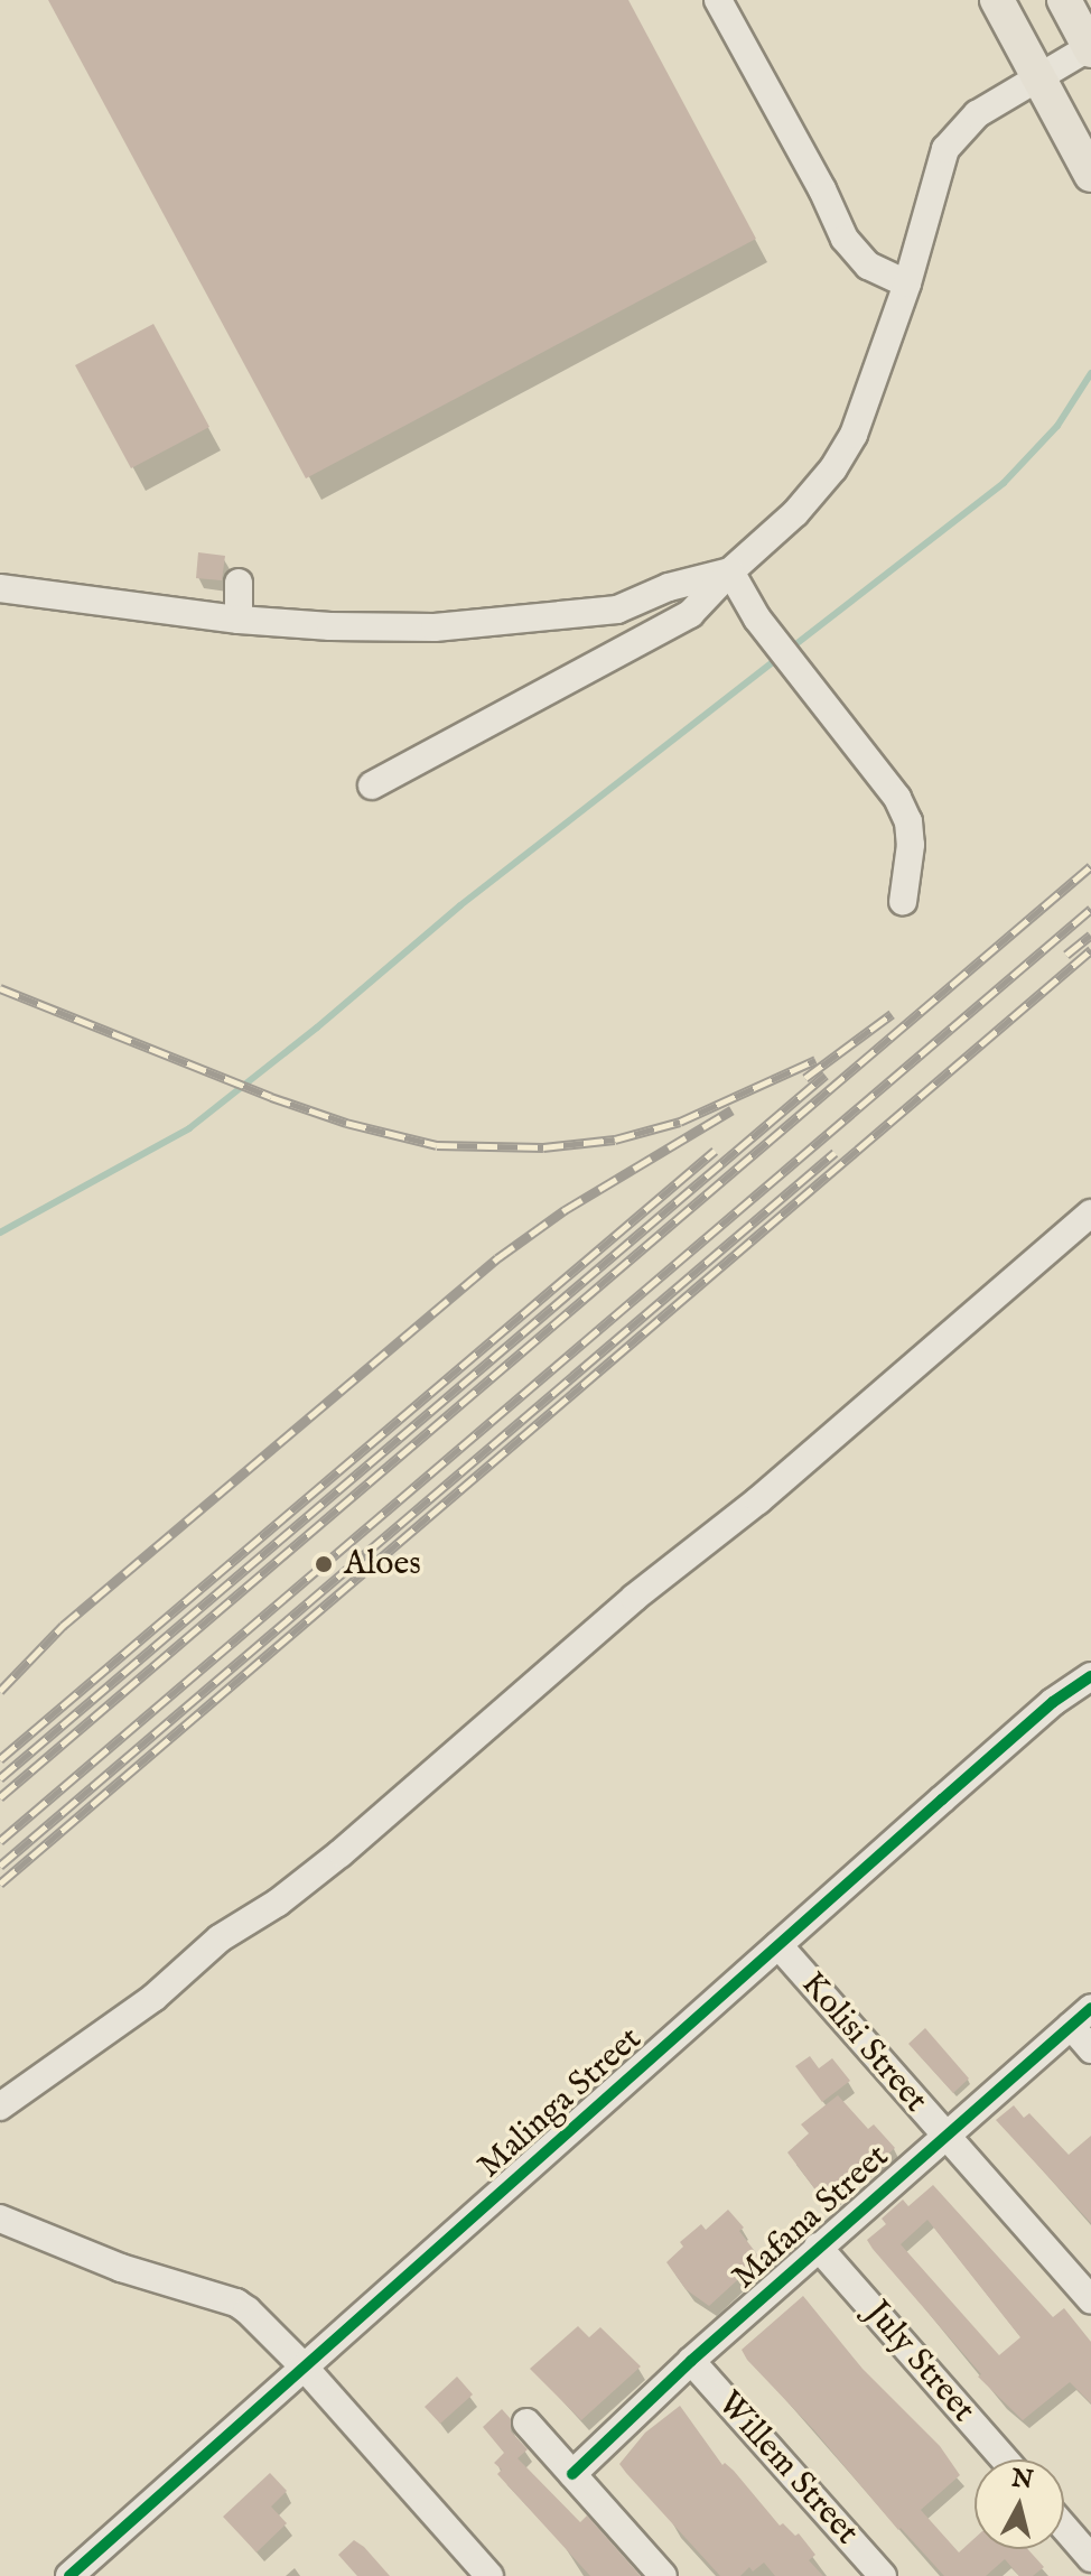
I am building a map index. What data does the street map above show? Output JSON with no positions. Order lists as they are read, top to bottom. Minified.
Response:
{"streets":{"street":["Kolisi Street","Malinga Street","Mafana Street","July Street","Willem Street"]},"crossings":[["Kolisi Street","Malinga Street"],["Kolisi Street","Mafana Street"],["Mafana Street","July Street"],["Mafana Street","Willem Street"]],"places":["Aloes"],"north":"top"}
